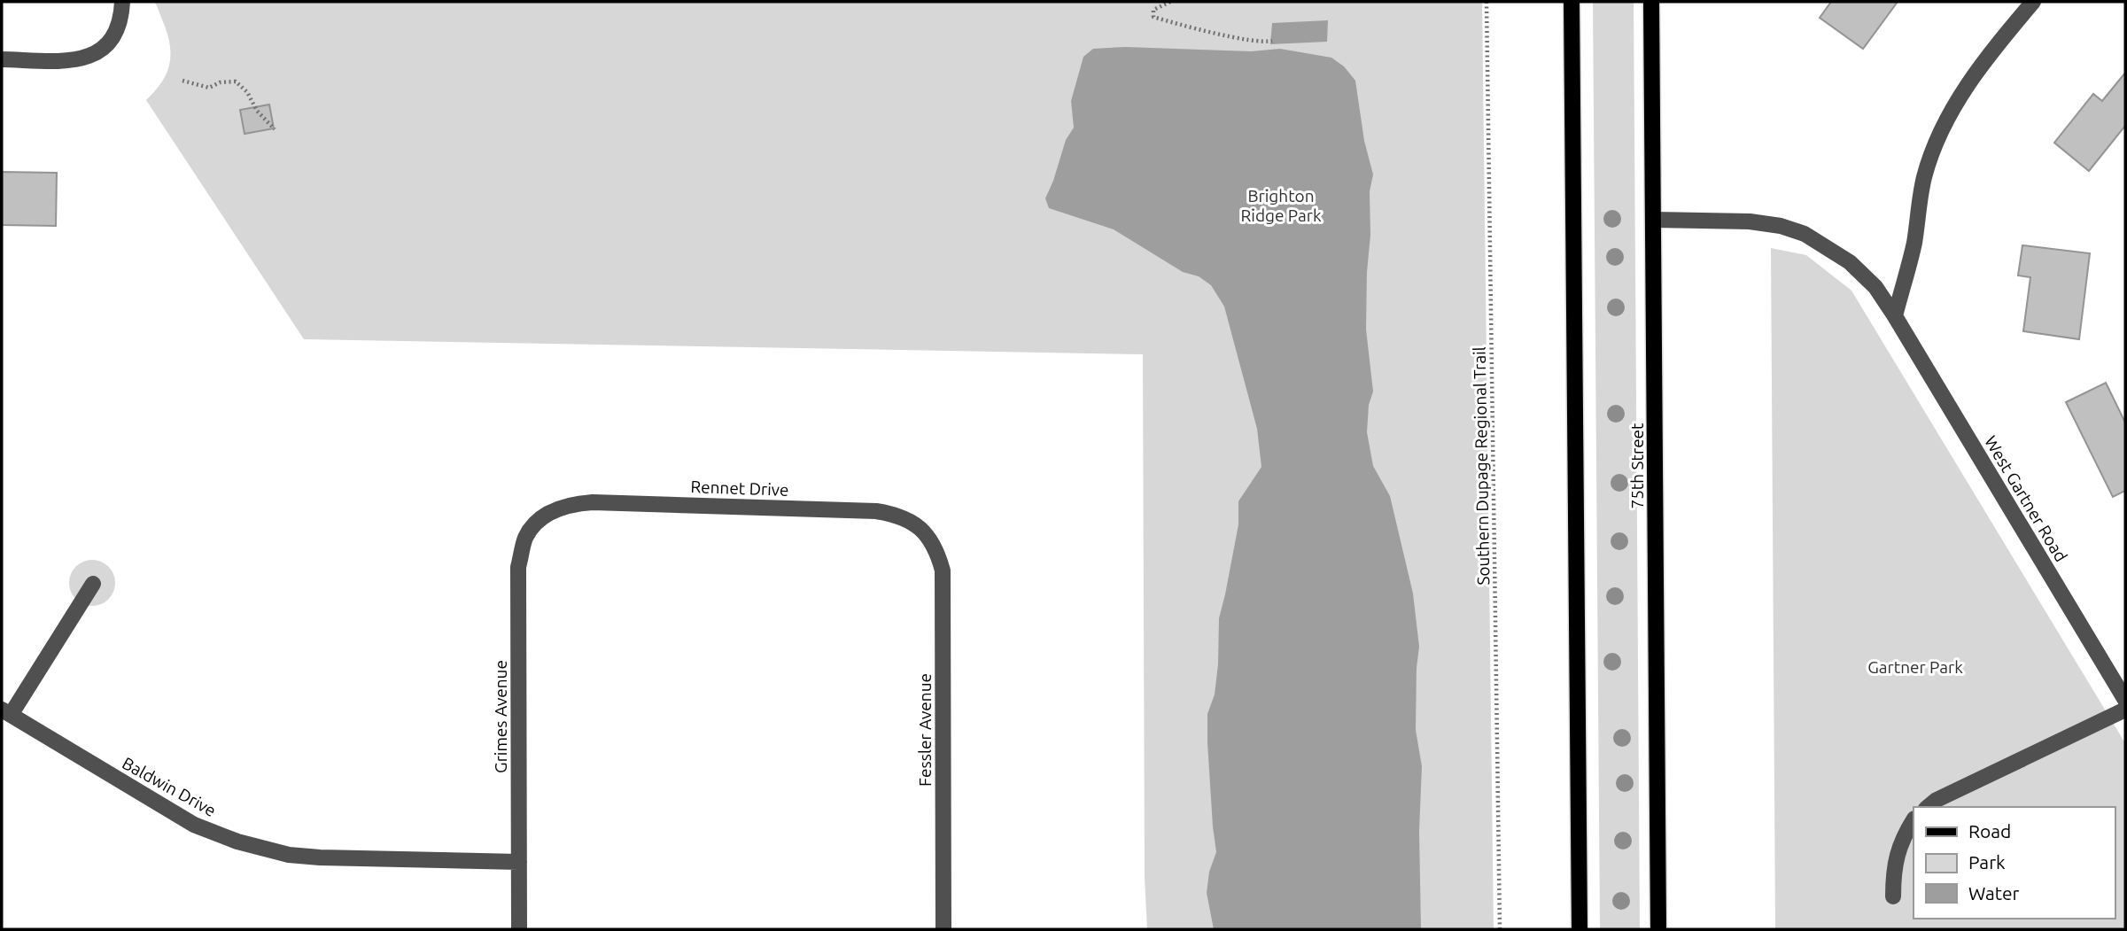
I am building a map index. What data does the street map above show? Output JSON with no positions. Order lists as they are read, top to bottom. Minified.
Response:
{"streets":{"main road":["75th Street"],"street":["Rennet Drive","West Gartner Road","Grimes Avenue","Fessler Avenue","Baldwin Drive"],"path":["Southern Dupage Regional Trail"]},"crossings":[["75th Street","West Gartner Road"],["Rennet Drive","Grimes Avenue"],["Rennet Drive","Fessler Avenue"],["Grimes Avenue","Baldwin Drive"]],"parks":["Brighton Ridge Park","Gartner Park"],"legend":["Road","Park","Water"]}
